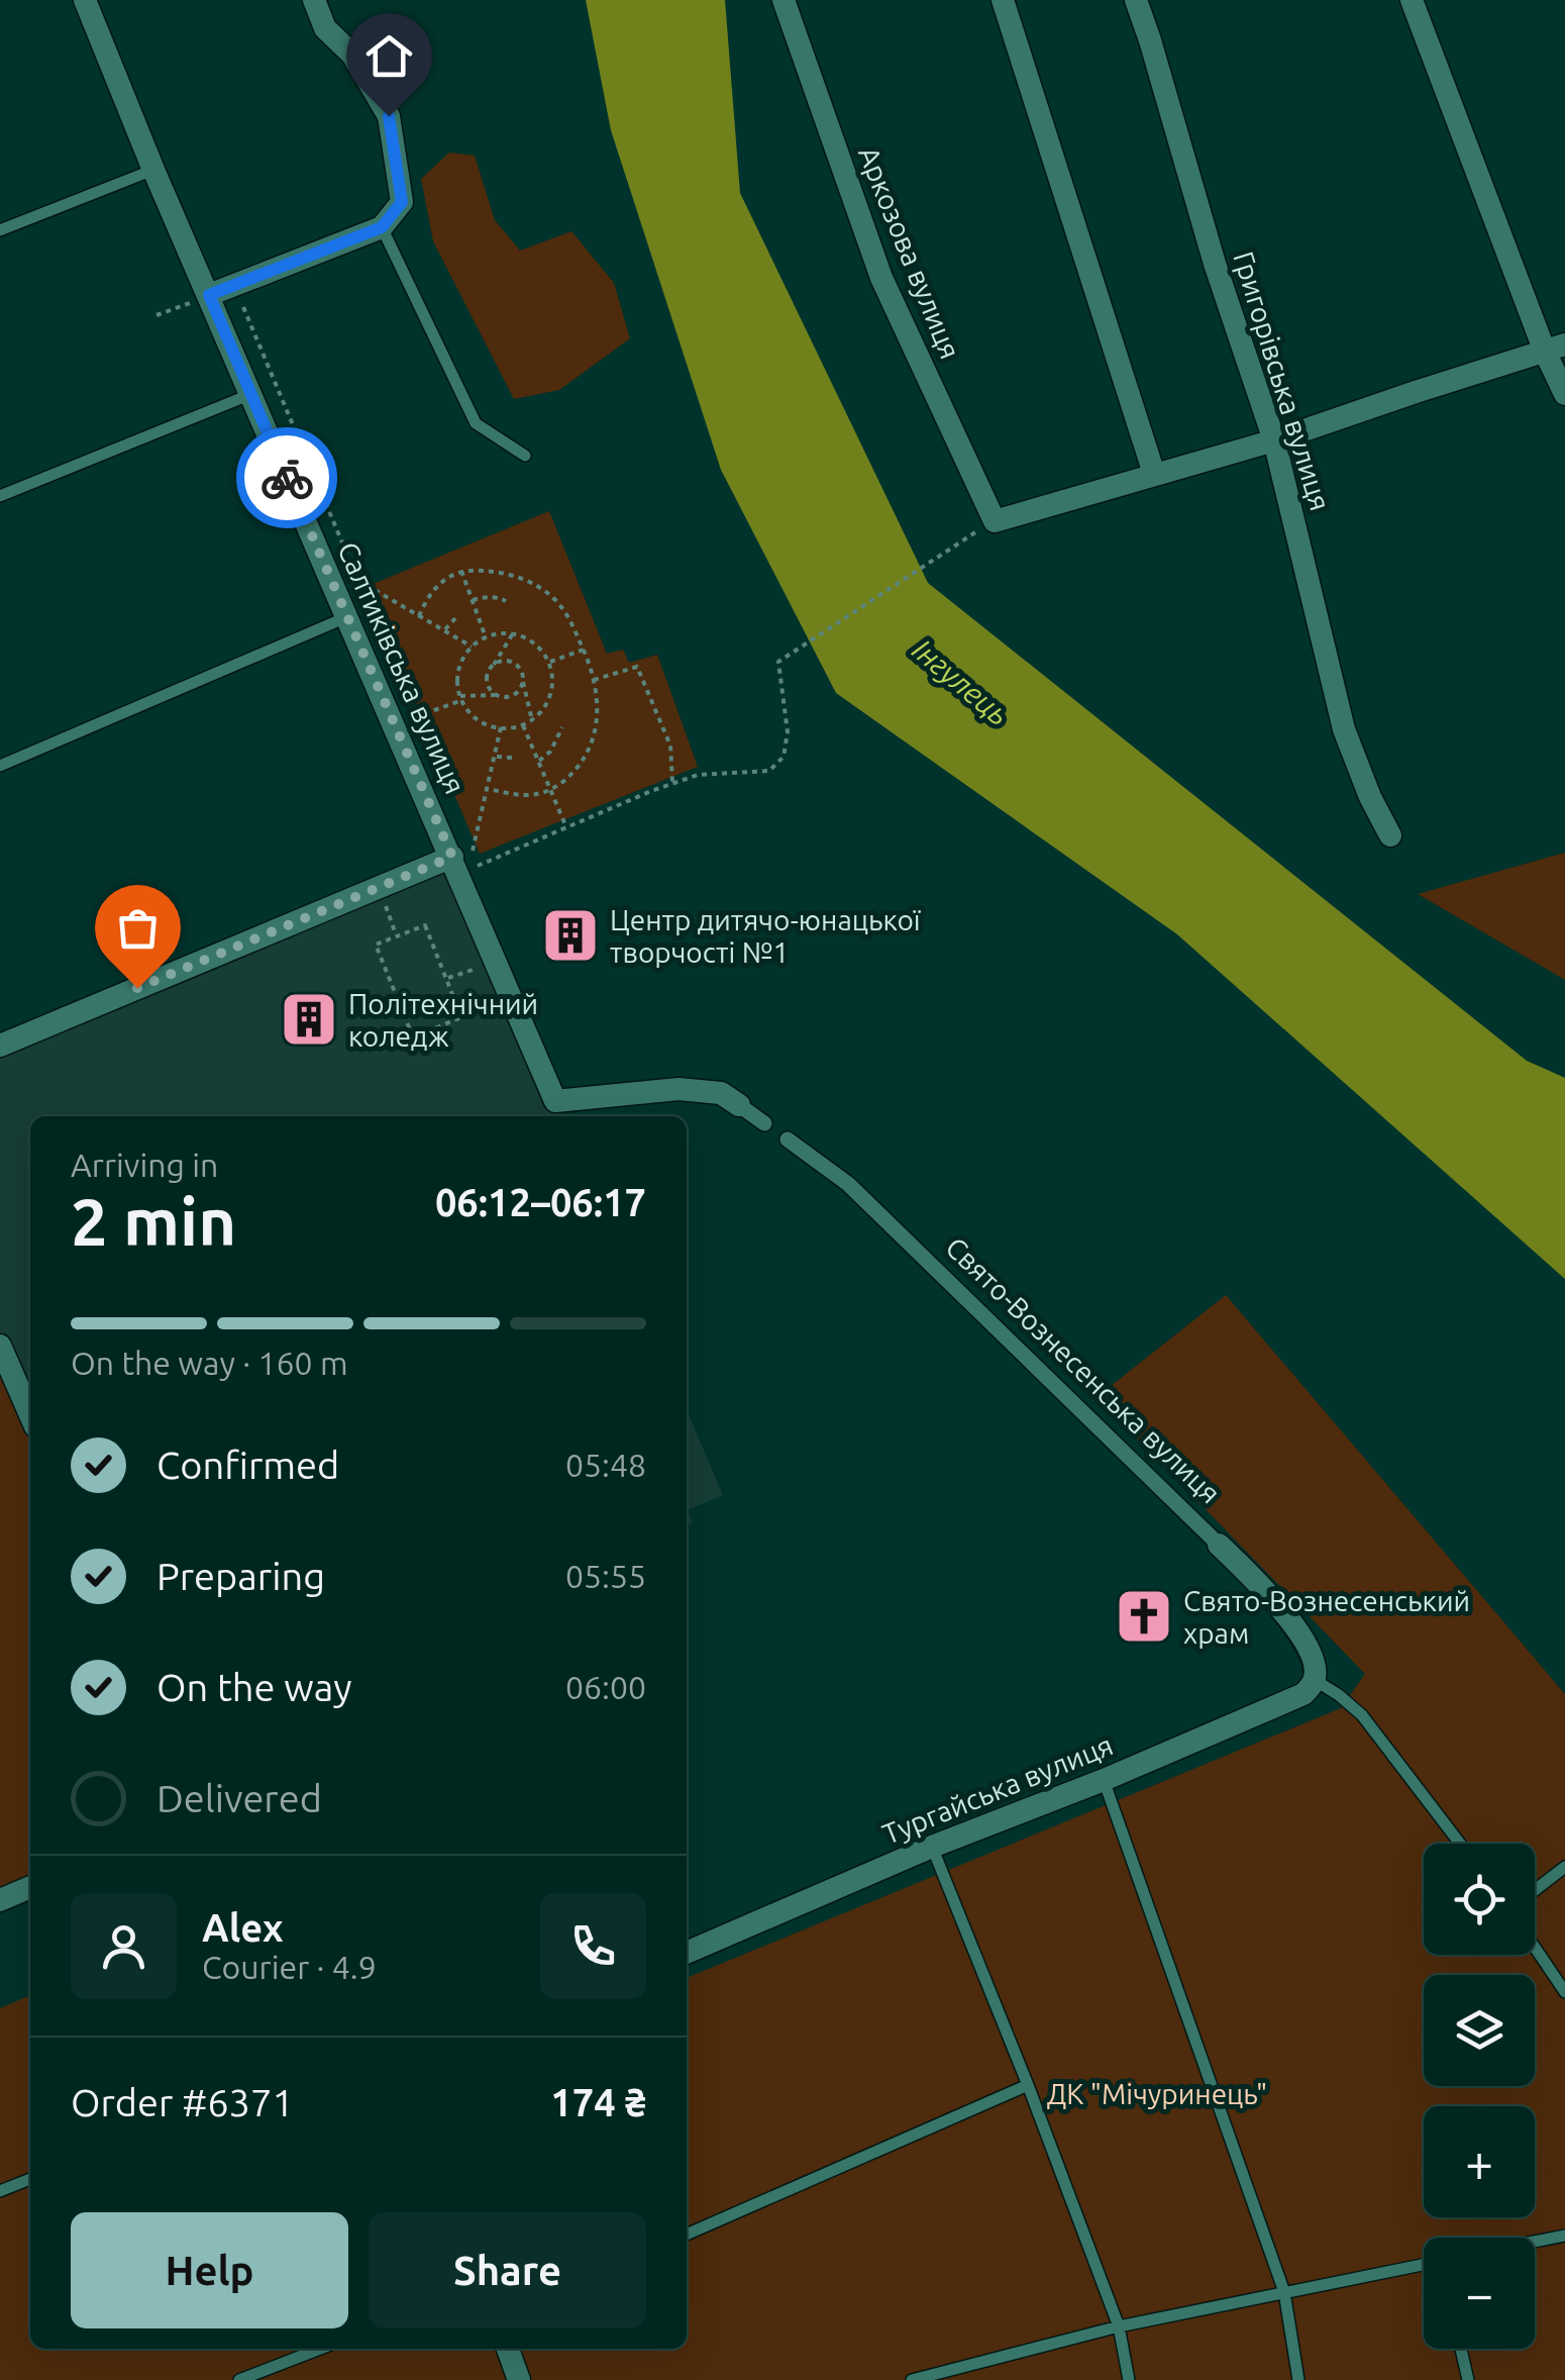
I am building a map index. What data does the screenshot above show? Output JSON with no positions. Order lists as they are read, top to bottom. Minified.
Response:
{"streets":{"street":["Аркозова вулиця","Григорівська вулиця","Салтиківська вулиця","Свято-Вознесенська вулиця","Тургайська вулиця"]},"crossings":[["Свято-Вознесенська вулиця","Тургайська вулиця"]],"water":["Інгулець"],"parks":["ДК \"Мічуринець\""],"places":{"building":["Центр дитячо-юнацької творчості №1","Політехнічний коледж"],"church":["Свято-Вознесенський храм"]},"page":{"heading":["2 min","Arriving in","06:12–06:17"],"panel":["Alex","Courier · 4.9","Order #6371","174 ₴"],"bar":"On the way · 160 m","list":[["Confirmed","05:48"],["Preparing","05:55"],["On the way","06:00"],"Delivered"],"map_buttons":["+","−"],"buttons":["Help","Share"]}}
